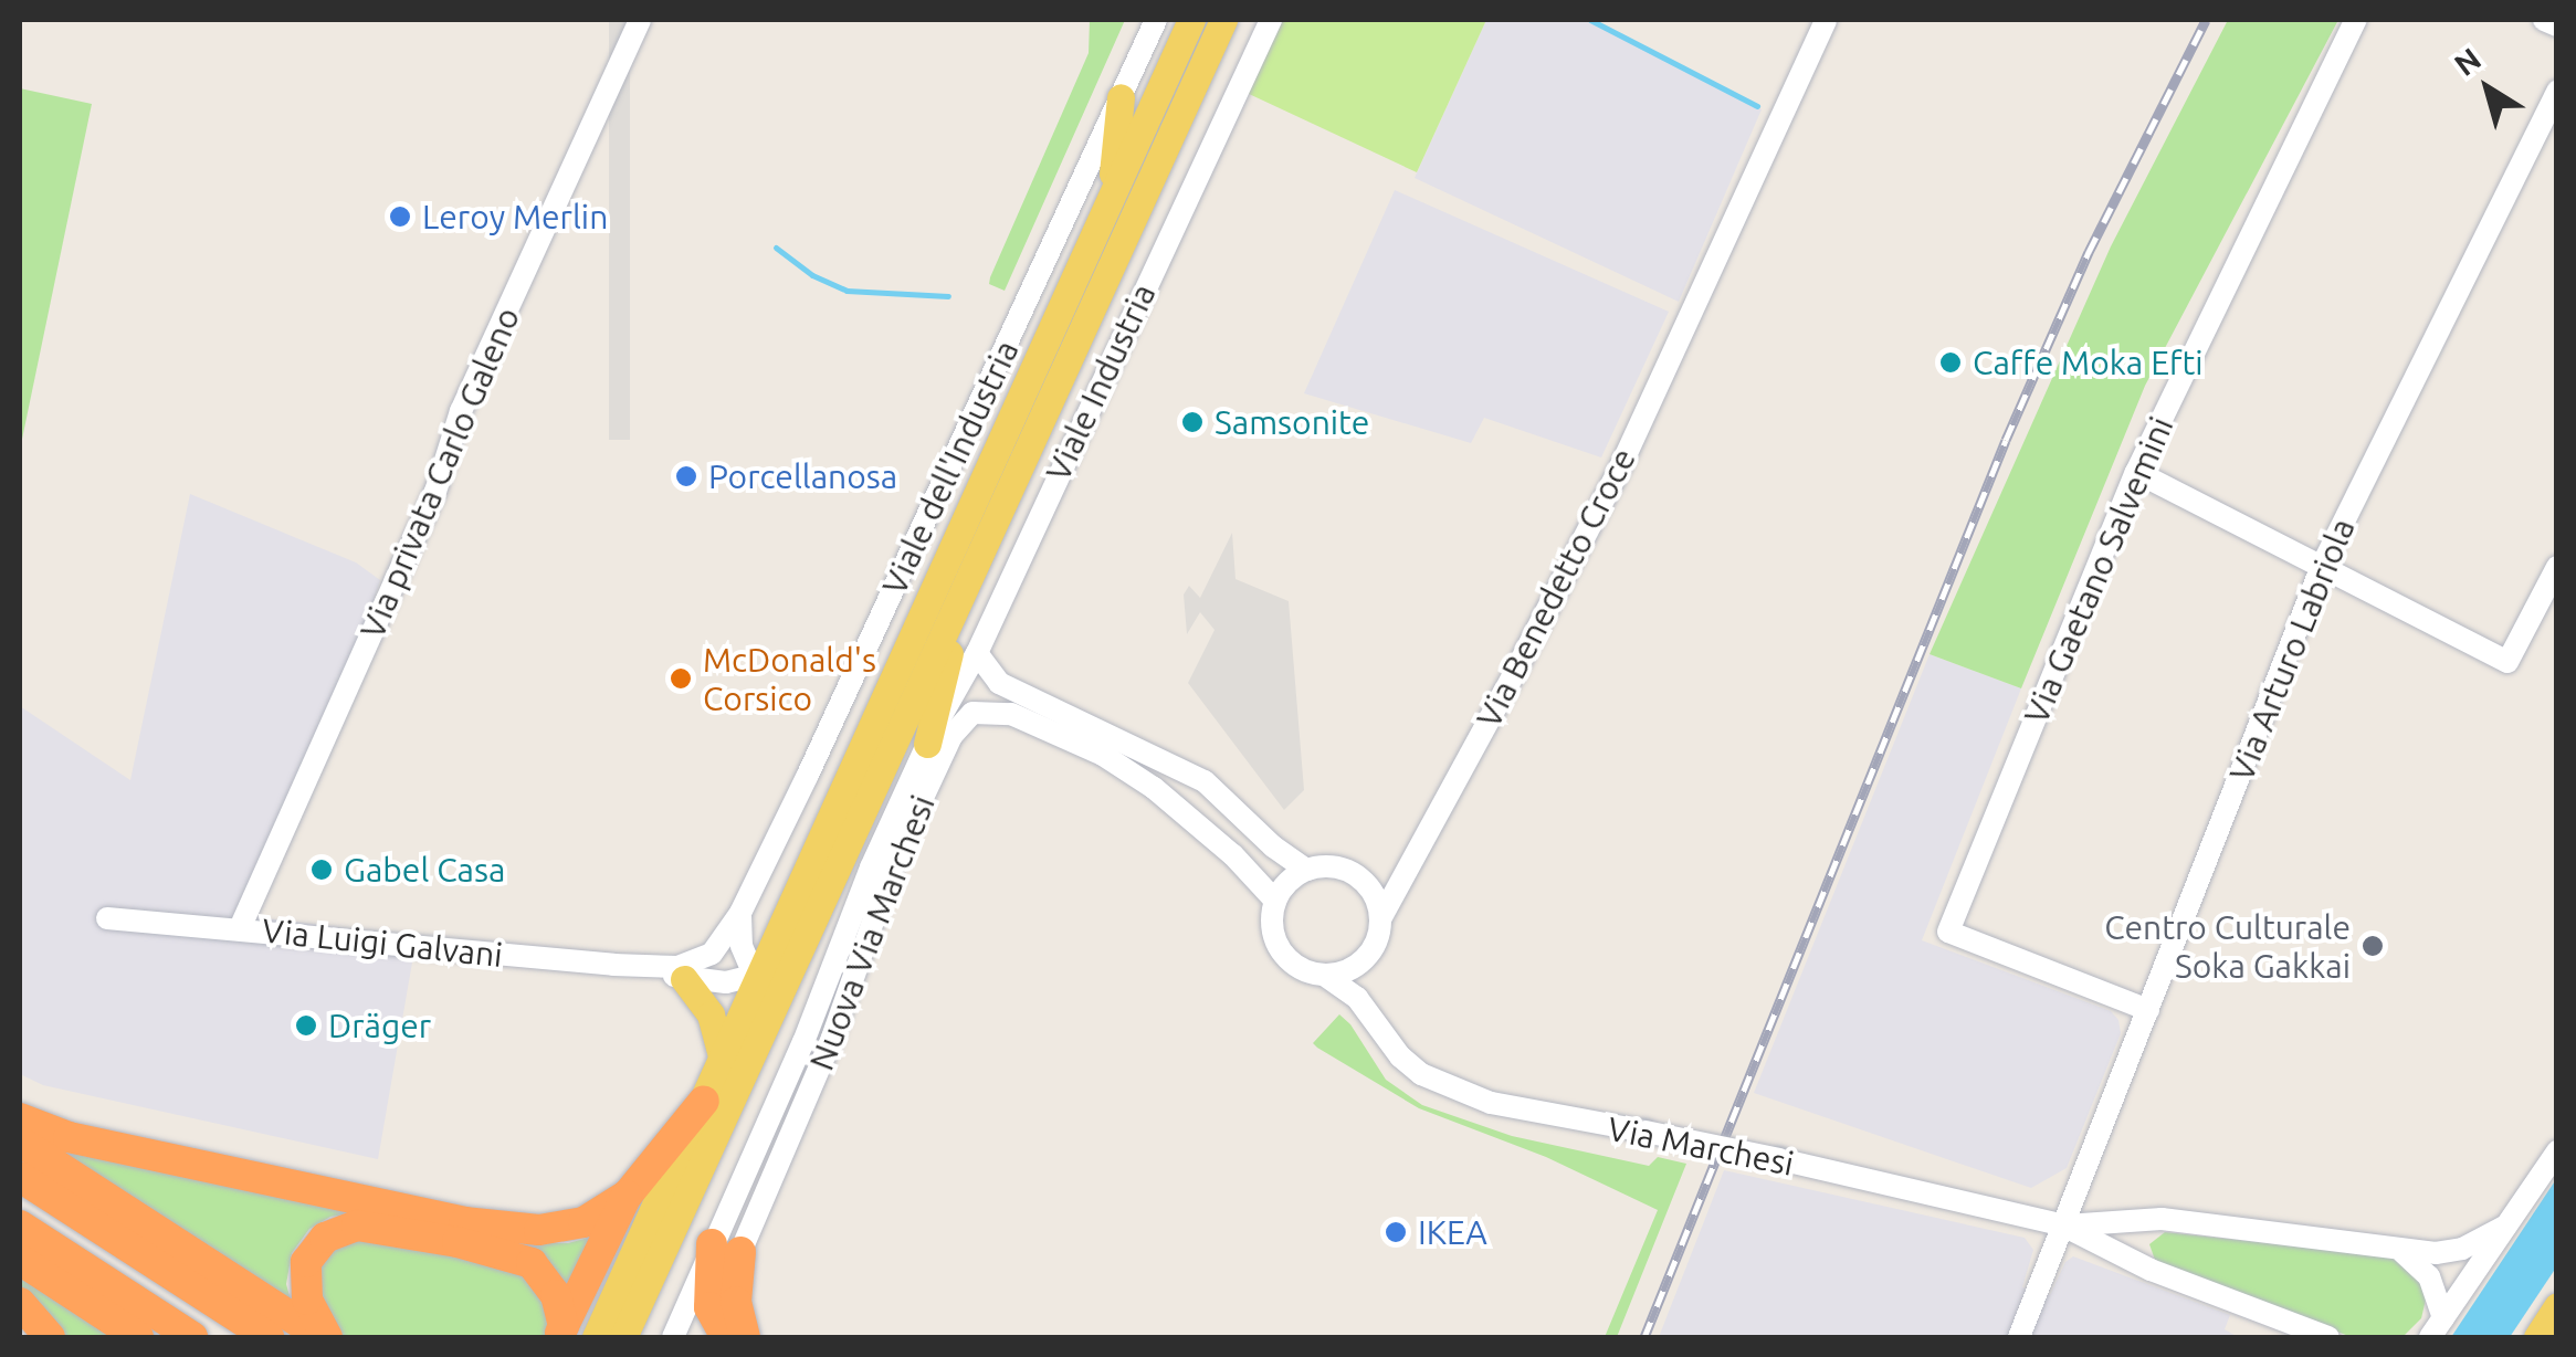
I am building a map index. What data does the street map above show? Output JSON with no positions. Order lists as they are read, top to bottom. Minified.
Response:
{"streets":{"street":["Viale Industria","Viale dell'Industria","Via privata Carlo Galeno","Via Gaetano Salvemini","Via Benedetto Croce","Via Arturo Labriola","Nuova Via Marchesi","Via Luigi Galvani","Via Marchesi"]},"crossings":[["Viale Industria","Nuova Via Marchesi"],["Viale dell'Industria","Via Luigi Galvani"],["Via privata Carlo Galeno","Via Luigi Galvani"],["Via Gaetano Salvemini","Via Arturo Labriola"],["Via Benedetto Croce","Via Marchesi"],["Via Arturo Labriola","Via Marchesi"]],"places":["Leroy Merlin","Caffe Moka Efti","Samsonite","Porcellanosa","McDonald's Corsico","Gabel Casa","Centro Culturale Soka Gakkai","Dräger","IKEA"],"north":"top left"}
